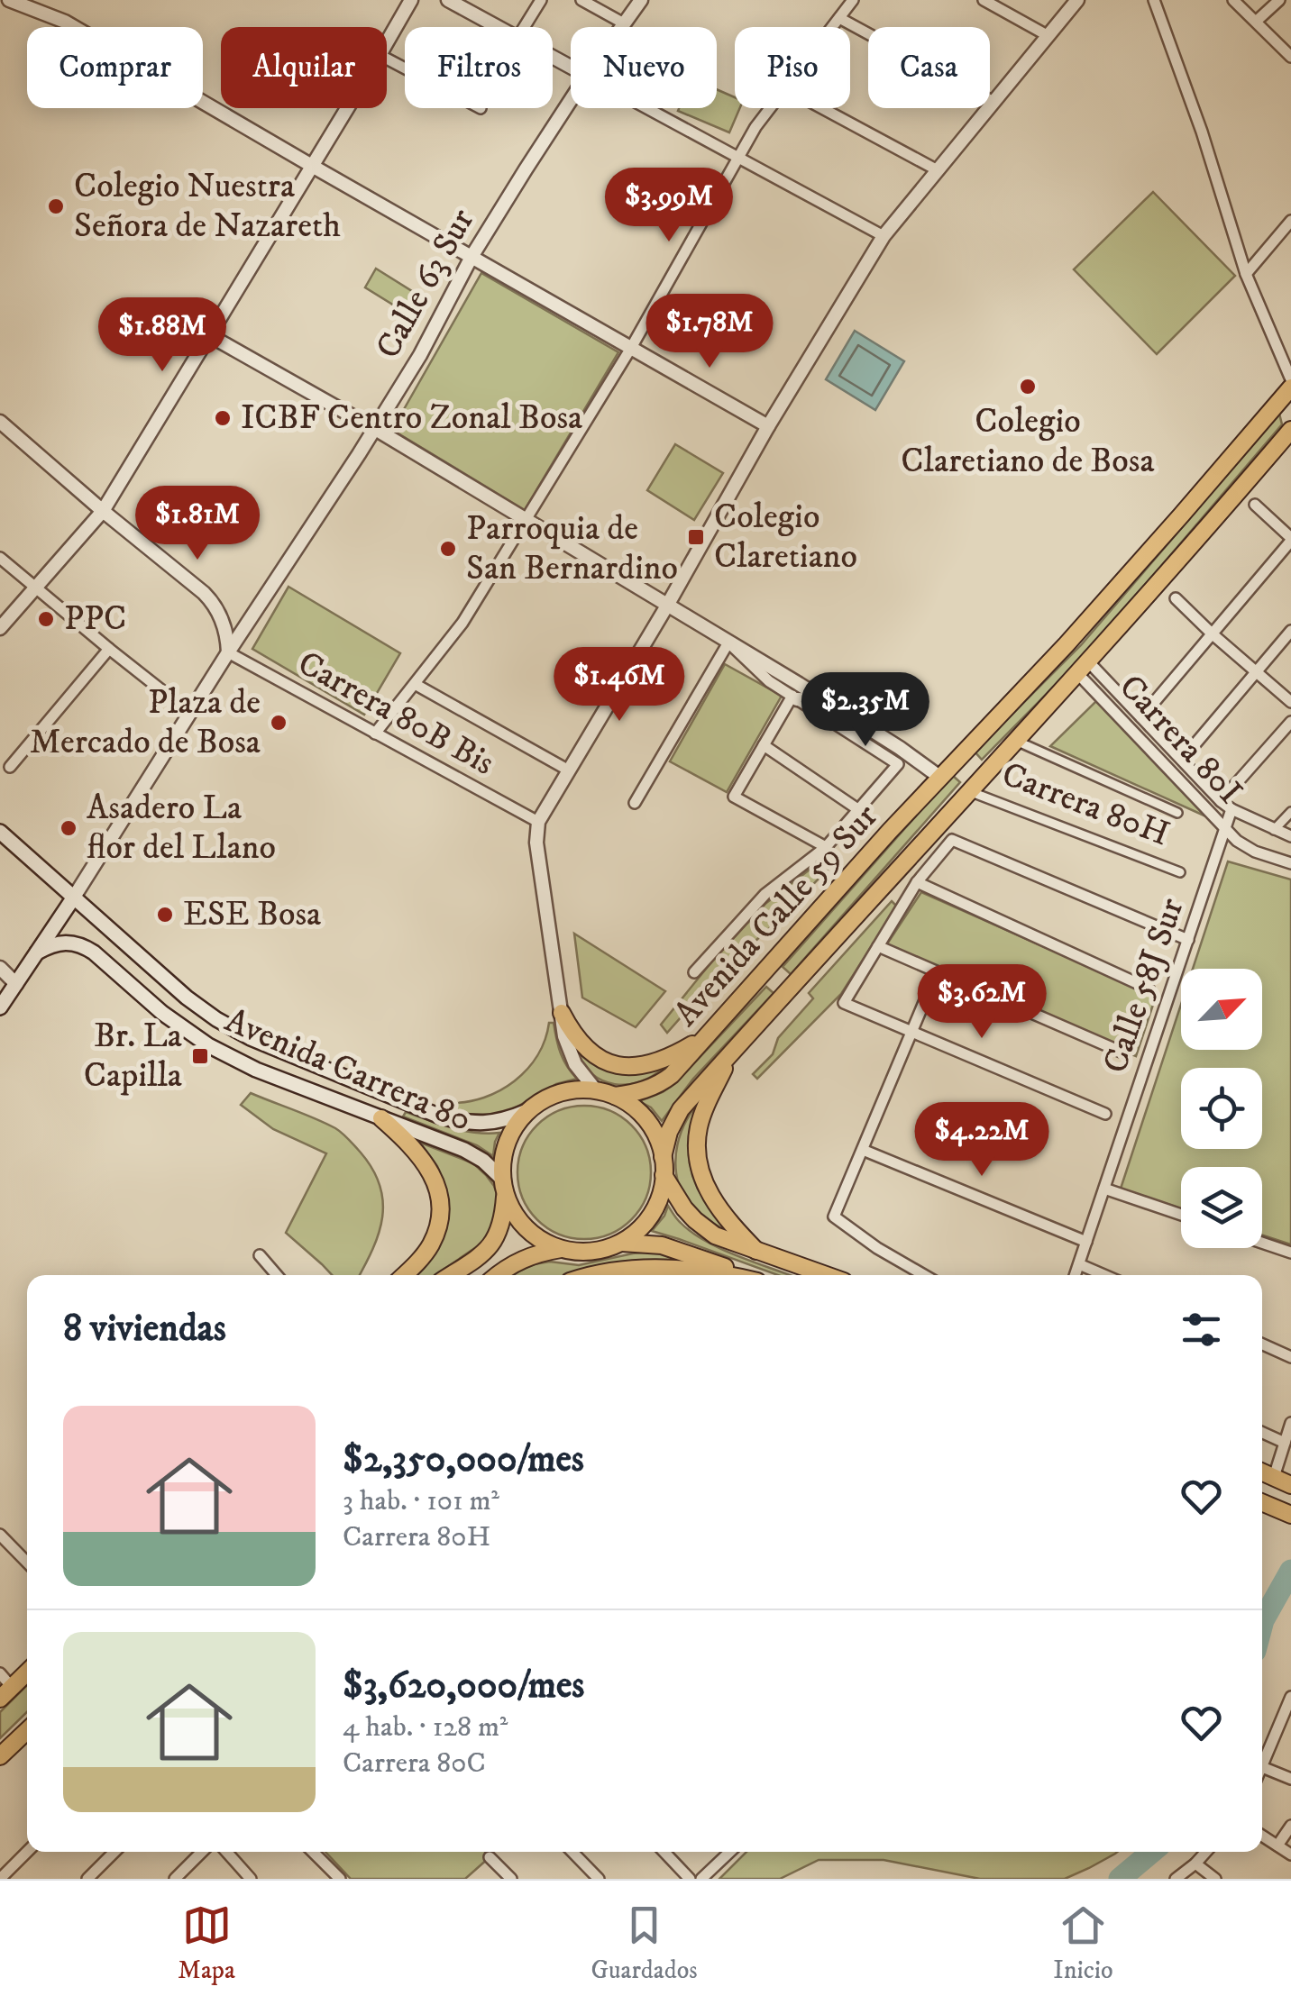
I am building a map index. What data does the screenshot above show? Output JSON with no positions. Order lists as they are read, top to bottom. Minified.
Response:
{"streets":{"main road":["Calle 63 Sur","Avenida Calle 59 Sur","Avenida Carrera 80"],"street":["Carrera 80B Bis","Carrera 80I","Carrera 80H","Calle 58J Sur"]},"crossings":[["Calle 63 Sur","Carrera 80B Bis"],["Calle 63 Sur","Avenida Carrera 80"],["Carrera 80I","Avenida Calle 59 Sur"],["Carrera 80I","Calle 58J Sur"],["Carrera 80H","Avenida Calle 59 Sur"],["Avenida Calle 59 Sur","Avenida Carrera 80"]],"places":{"other":["Colegio Nuestra Señora de Nazareth","Colegio Claretiano de Bosa","ICBF Centro Zonal Bosa","Parroquia de San Bernardino","PPC","Plaza de Mercado de Bosa","Asadero La flor del Llano","ESE Bosa"],"transit":["Colegio Claretiano","Br. La Capilla"]},"north":"top right","page":{"chip":["Comprar","Alquilar","Filtros","Nuevo","Piso","Casa"],"price":["$3.99M","$1.78M","$1.88M","$1.81M","$1.46M","$2.35M","$3.62M","$4.22M"],"heading":"8 viviendas","list":[{"name":"$2,350,000/mes","note":"3 hab. · 101 m² · Carrera 80H"},{"name":"$3,620,000/mes","note":"4 hab. · 128 m² · Carrera 80C"}],"tabs":["Mapa","Guardados","Inicio"]}}
